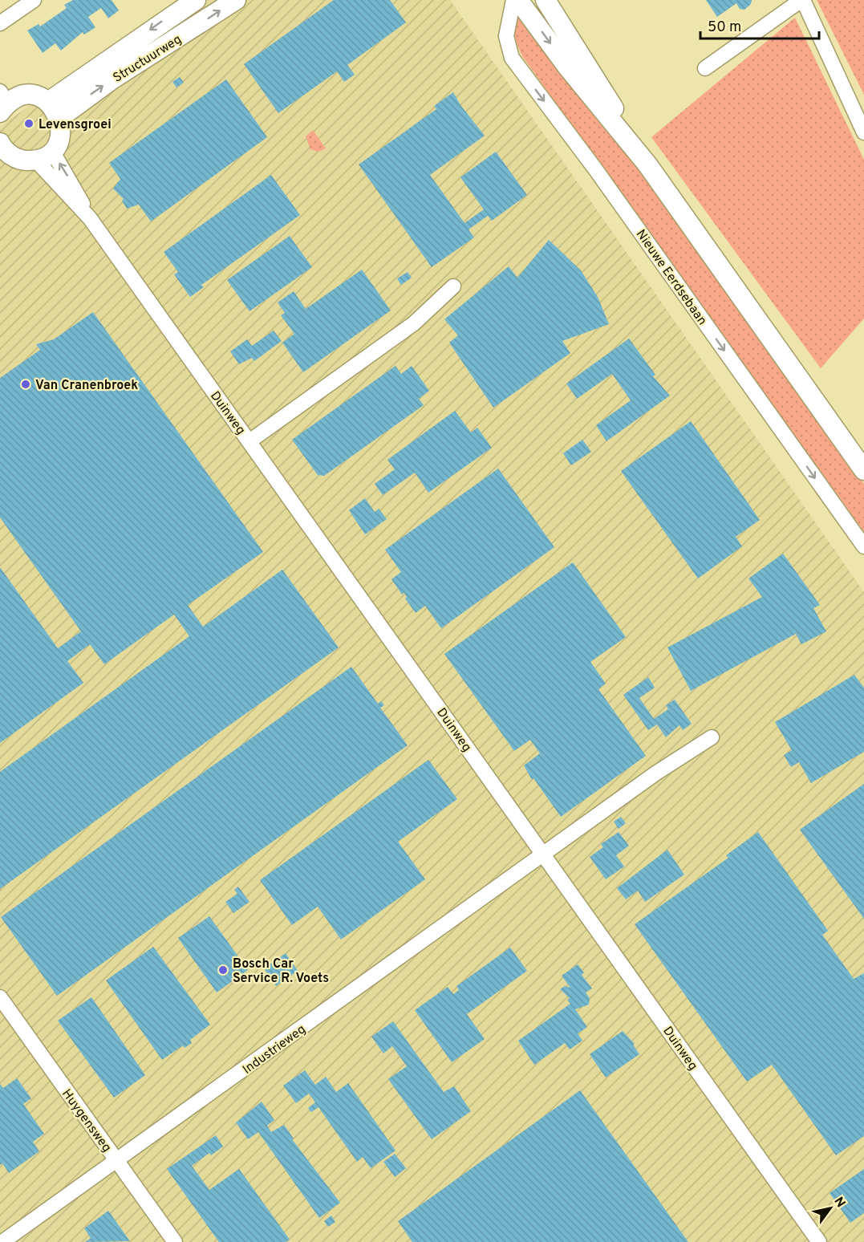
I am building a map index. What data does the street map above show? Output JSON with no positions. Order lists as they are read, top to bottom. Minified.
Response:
{"streets":{"main road":["Structuurweg"],"street":["Nieuwe Eerdsebaan","Duinweg","Industrieweg","Huygensweg"]},"crossings":[["Duinweg","Industrieweg"],["Industrieweg","Huygensweg"]],"one_way":["Nieuwe Eerdsebaan"],"places":["Levensgroei","Van Cranenbroek","Bosch Car Service R. Voets"],"scale_bar":"50 m","north":"top right"}
